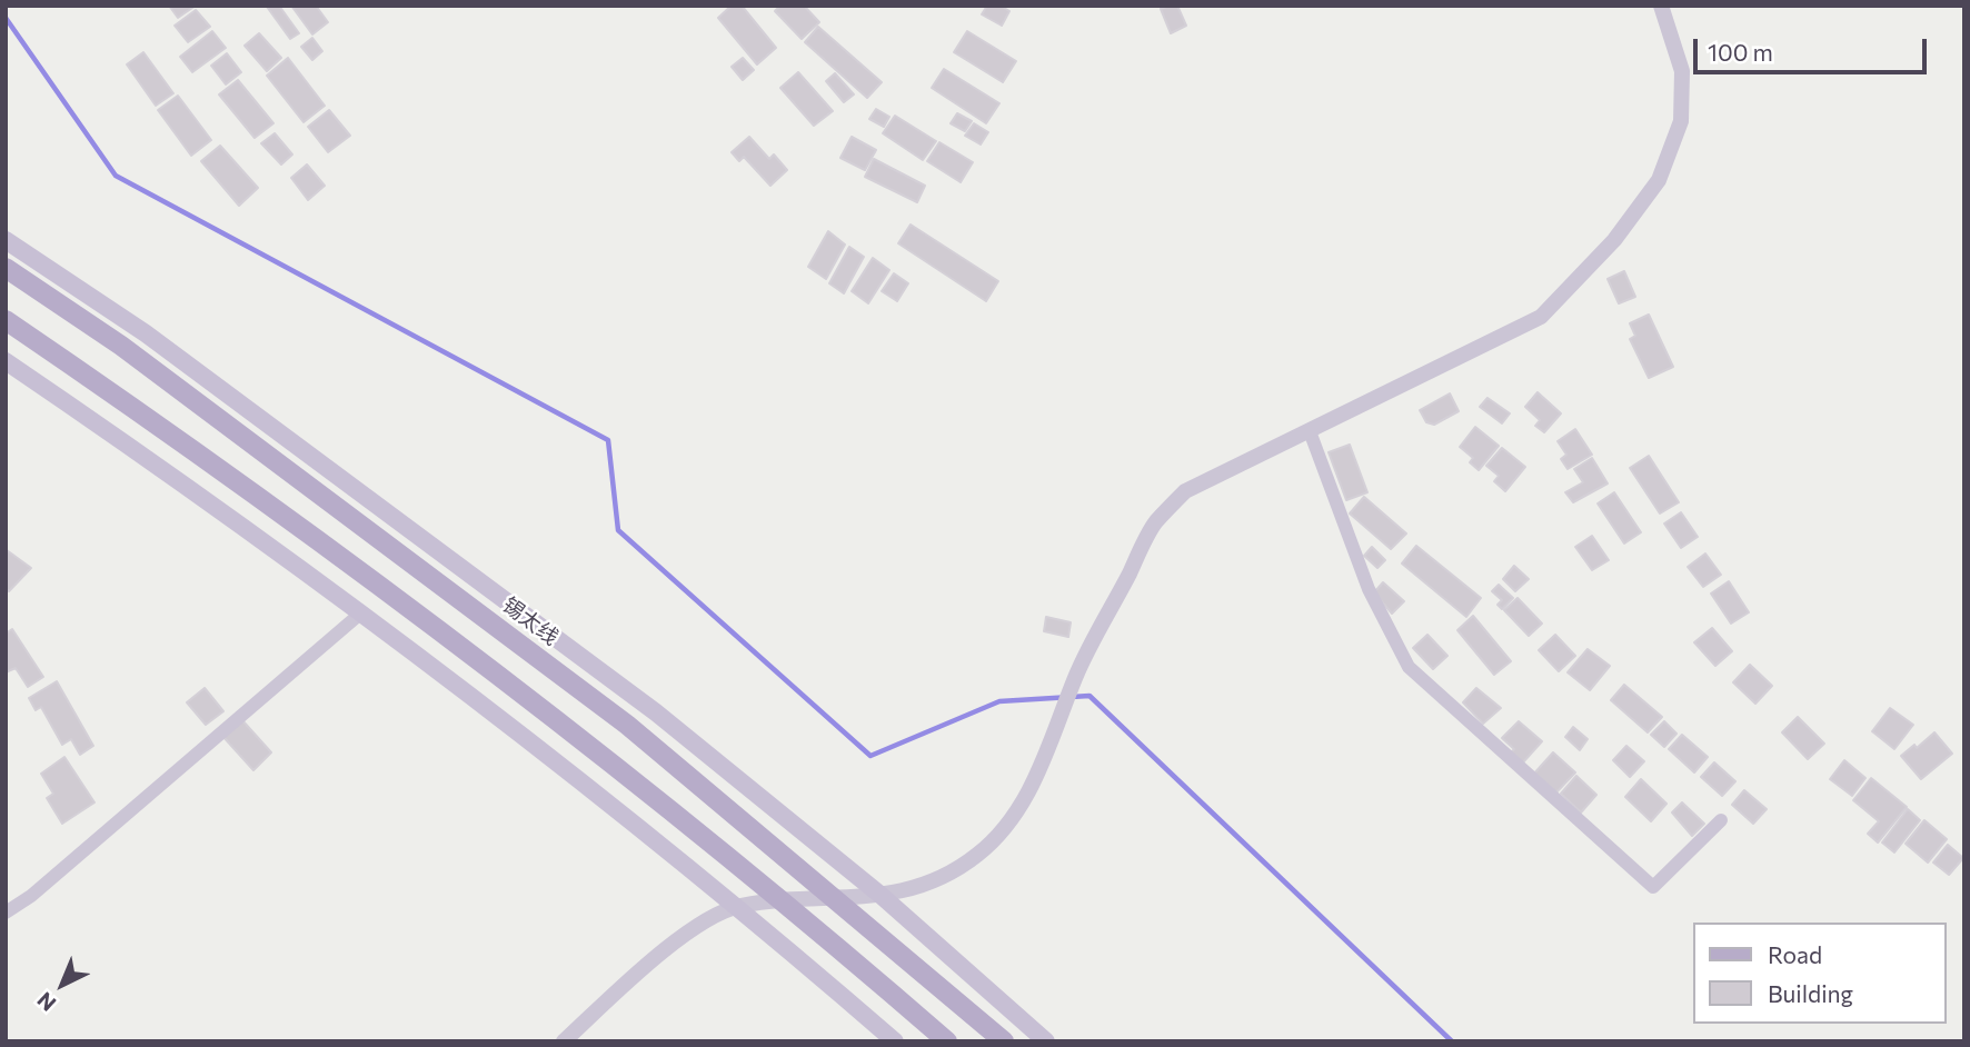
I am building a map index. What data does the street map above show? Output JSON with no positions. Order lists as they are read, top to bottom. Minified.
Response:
{"streets":{"main road":["锡太线"]},"legend":["Road","Building"],"scale_bar":"100 m","north":"bottom left"}
